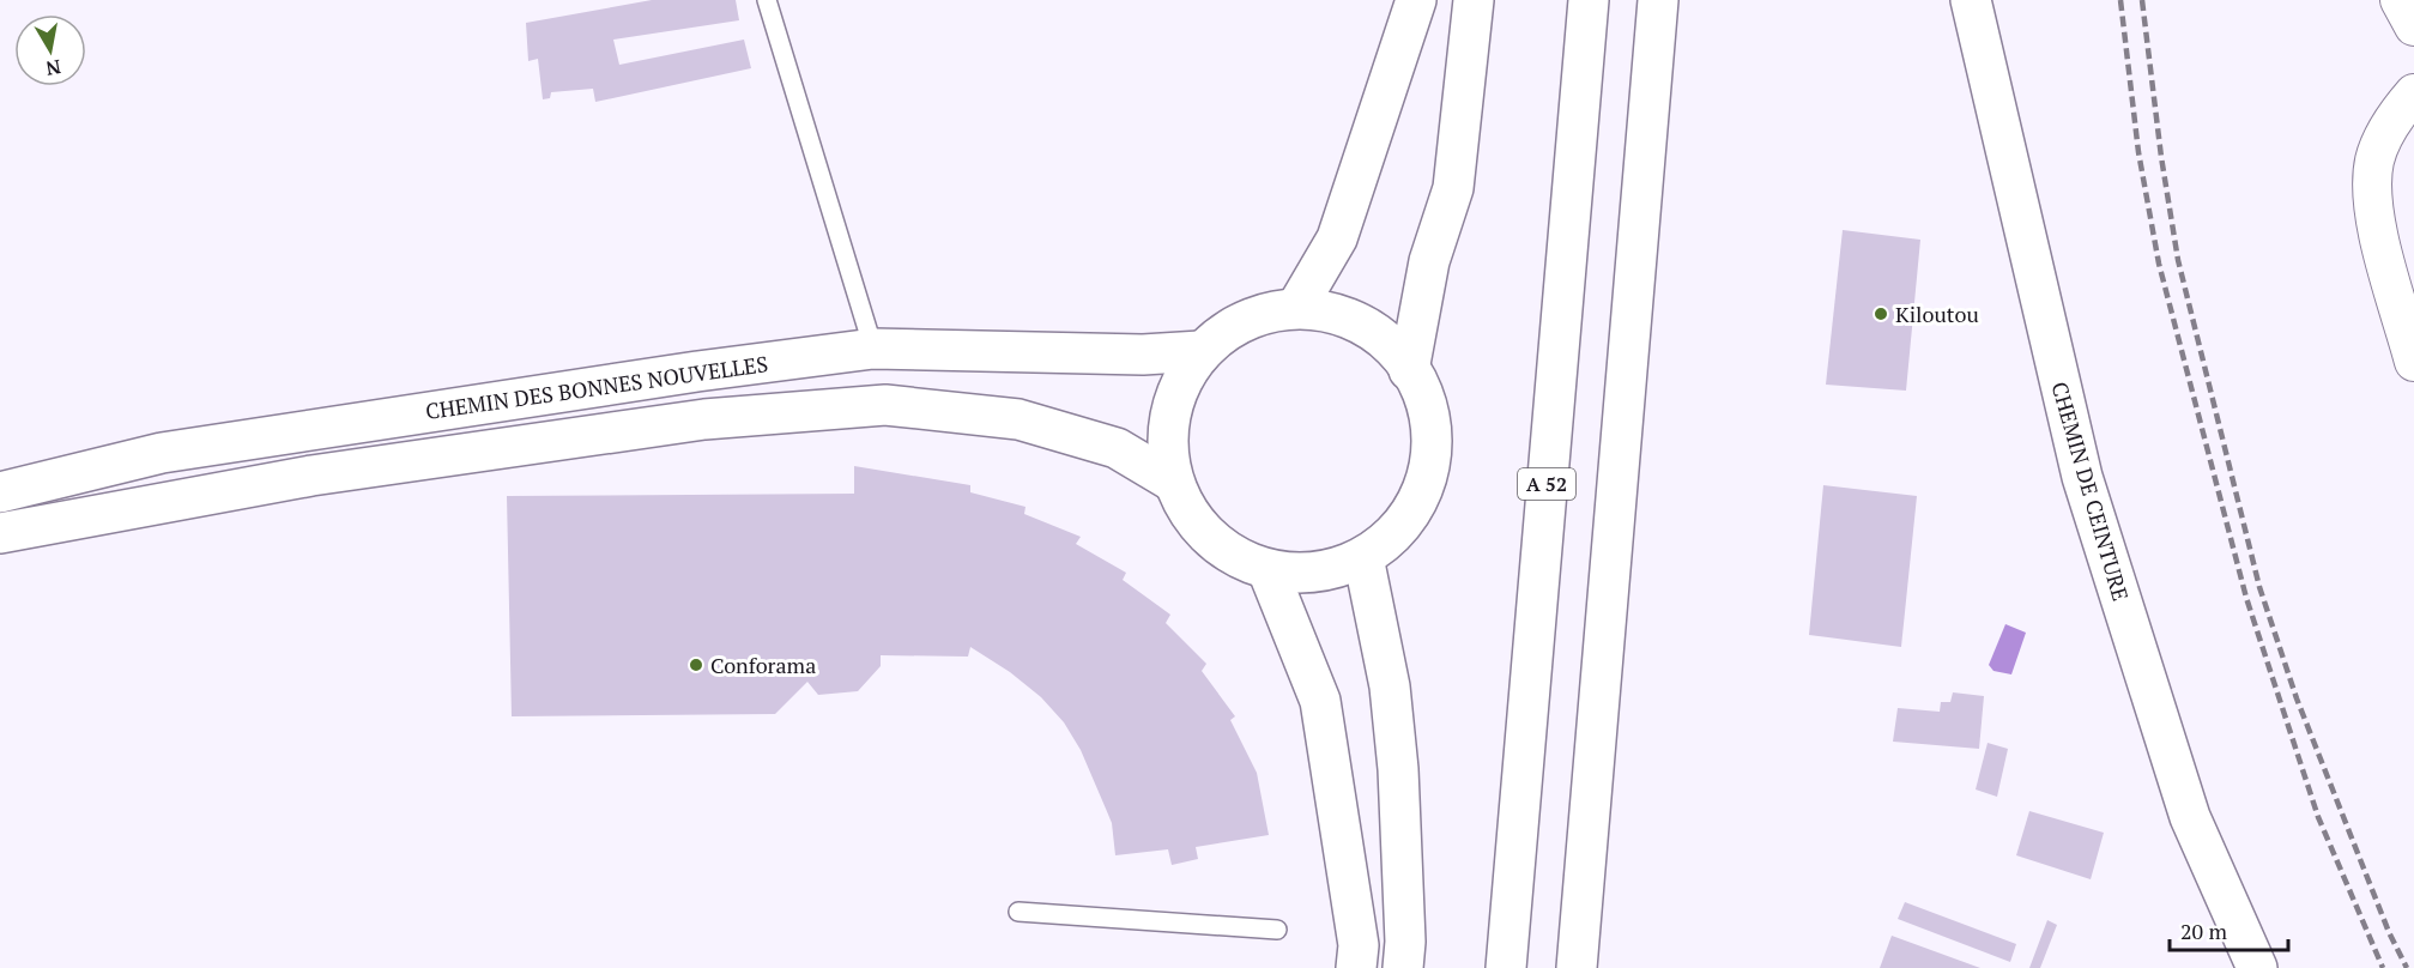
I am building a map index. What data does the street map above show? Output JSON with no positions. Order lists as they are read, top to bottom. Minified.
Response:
{"streets":{"main road":["CHEMIN DES BONNES NOUVELLES","A 52","CHEMIN DE CEINTURE"]},"places":["Kiloutou","Conforama"],"scale_bar":"20 m","north":"bottom"}
